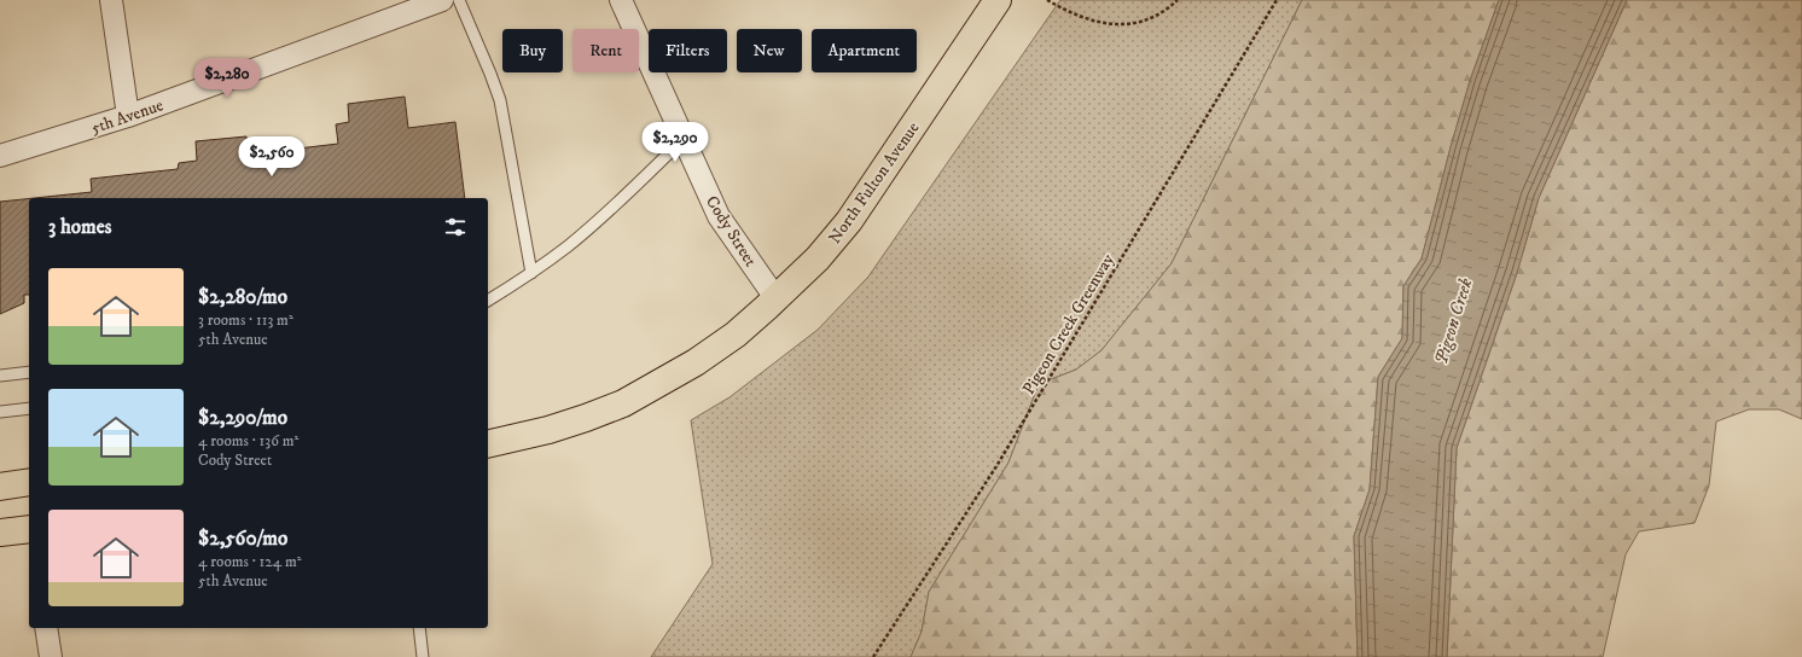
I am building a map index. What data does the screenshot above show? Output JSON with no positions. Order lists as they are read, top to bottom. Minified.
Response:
{"streets":{"main road":["North Fulton Avenue"],"street":["5th Avenue","Cody Street"],"path":["Pigeon Creek Greenway"]},"crossings":[["North Fulton Avenue","Cody Street"]],"water":["Pigeon Creek"],"page":{"chip":["Buy","Rent","Filters","New","Apartment"],"price":["$2,280","$2,290","$2,560"],"heading":"3 homes","list":[{"name":"$2,280/mo","note":"3 rooms · 113 m² · 5th Avenue"},{"name":"$2,290/mo","note":"4 rooms · 136 m² · Cody Street"},{"name":"$2,560/mo","note":"4 rooms · 124 m² · 5th Avenue"}]}}
